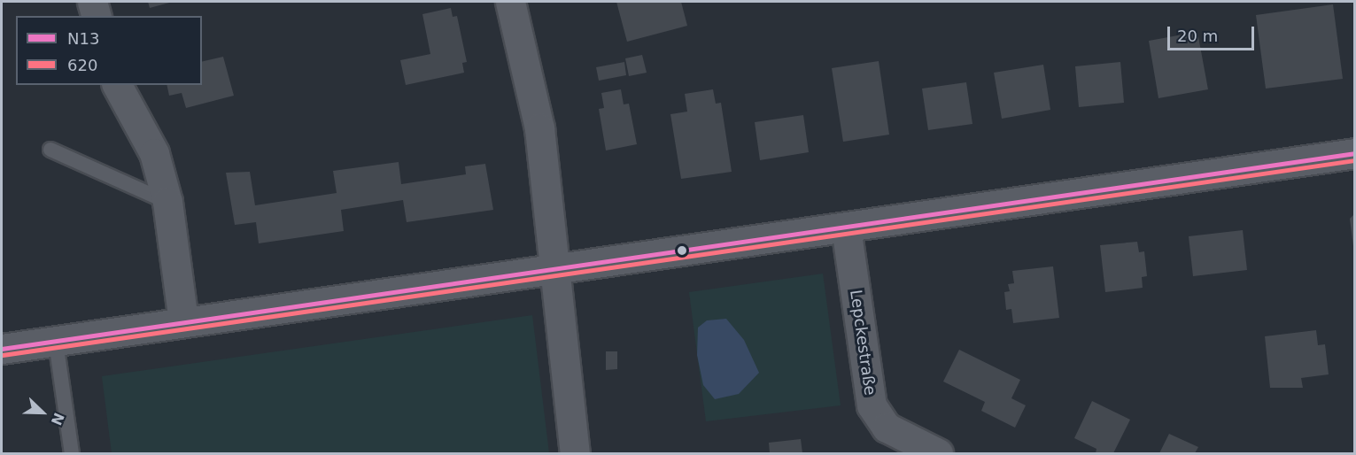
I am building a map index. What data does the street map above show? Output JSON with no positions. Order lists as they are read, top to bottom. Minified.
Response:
{"streets":{"street":["Lepckestraße"]},"lines":["transit line N13","transit line 620"],"legend":["N13","620"],"scale_bar":"20 m","north":"bottom right"}
